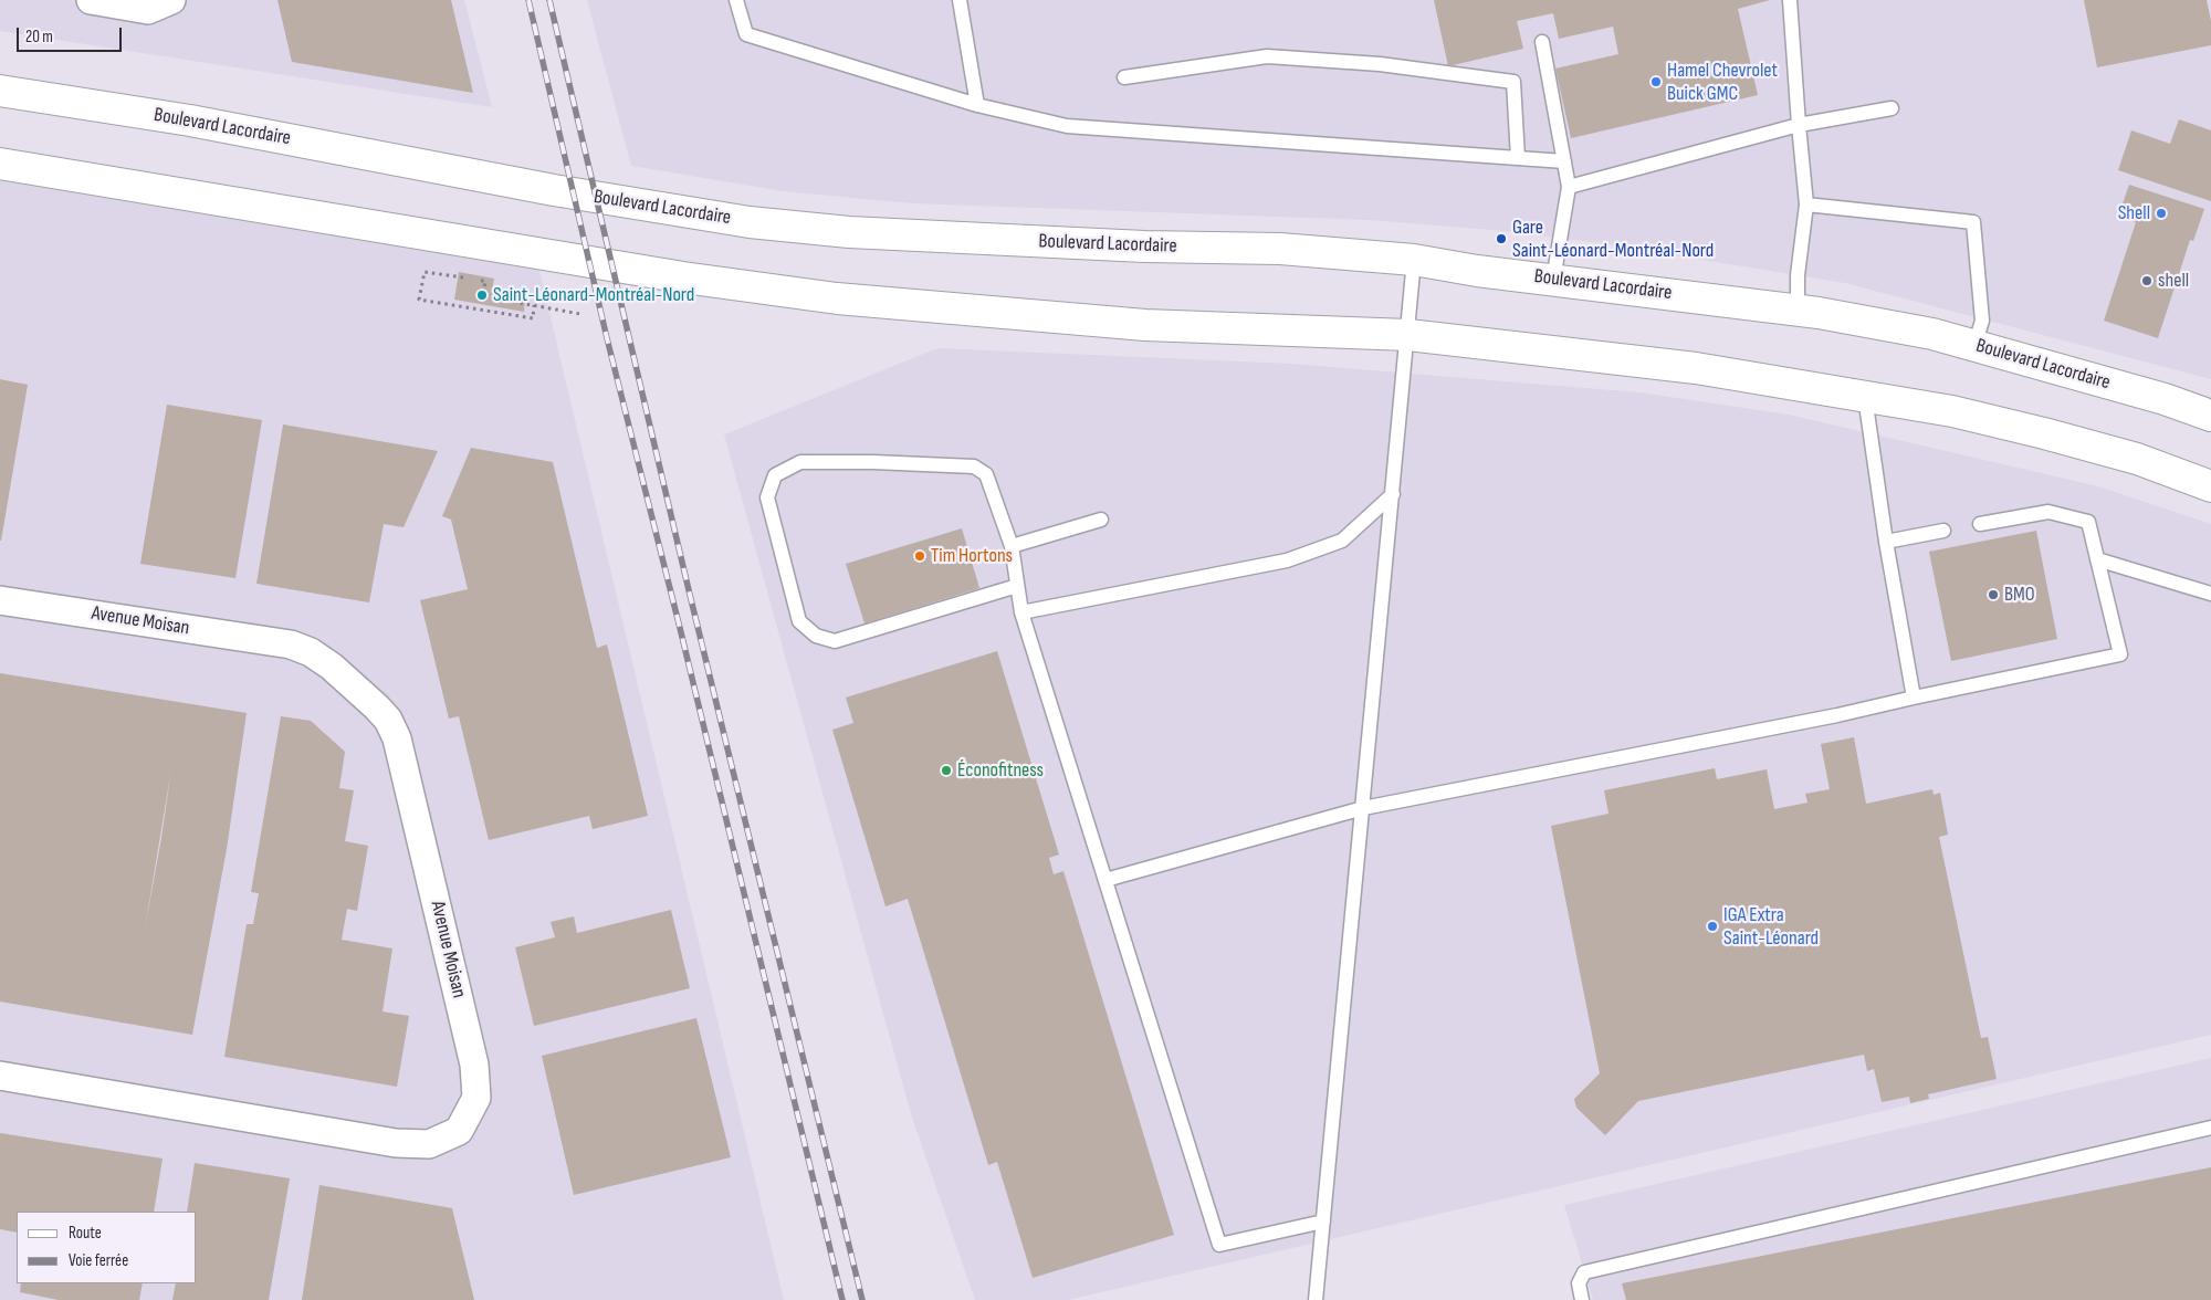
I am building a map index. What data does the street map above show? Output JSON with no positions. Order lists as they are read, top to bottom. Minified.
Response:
{"streets":{"main road":["Boulevard Lacordaire"],"street":["Avenue Moisan"]},"places":["Hamel Chevrolet Buick GMC","Shell","Gare Saint-Léonard-Montréal-Nord","shell","Saint-Léonard-Montréal-Nord","Tim Hortons","BMO","Éconofitness","IGA Extra Saint-Léonard"],"legend":["Route","Voie ferrée"],"scale_bar":"20 m"}
